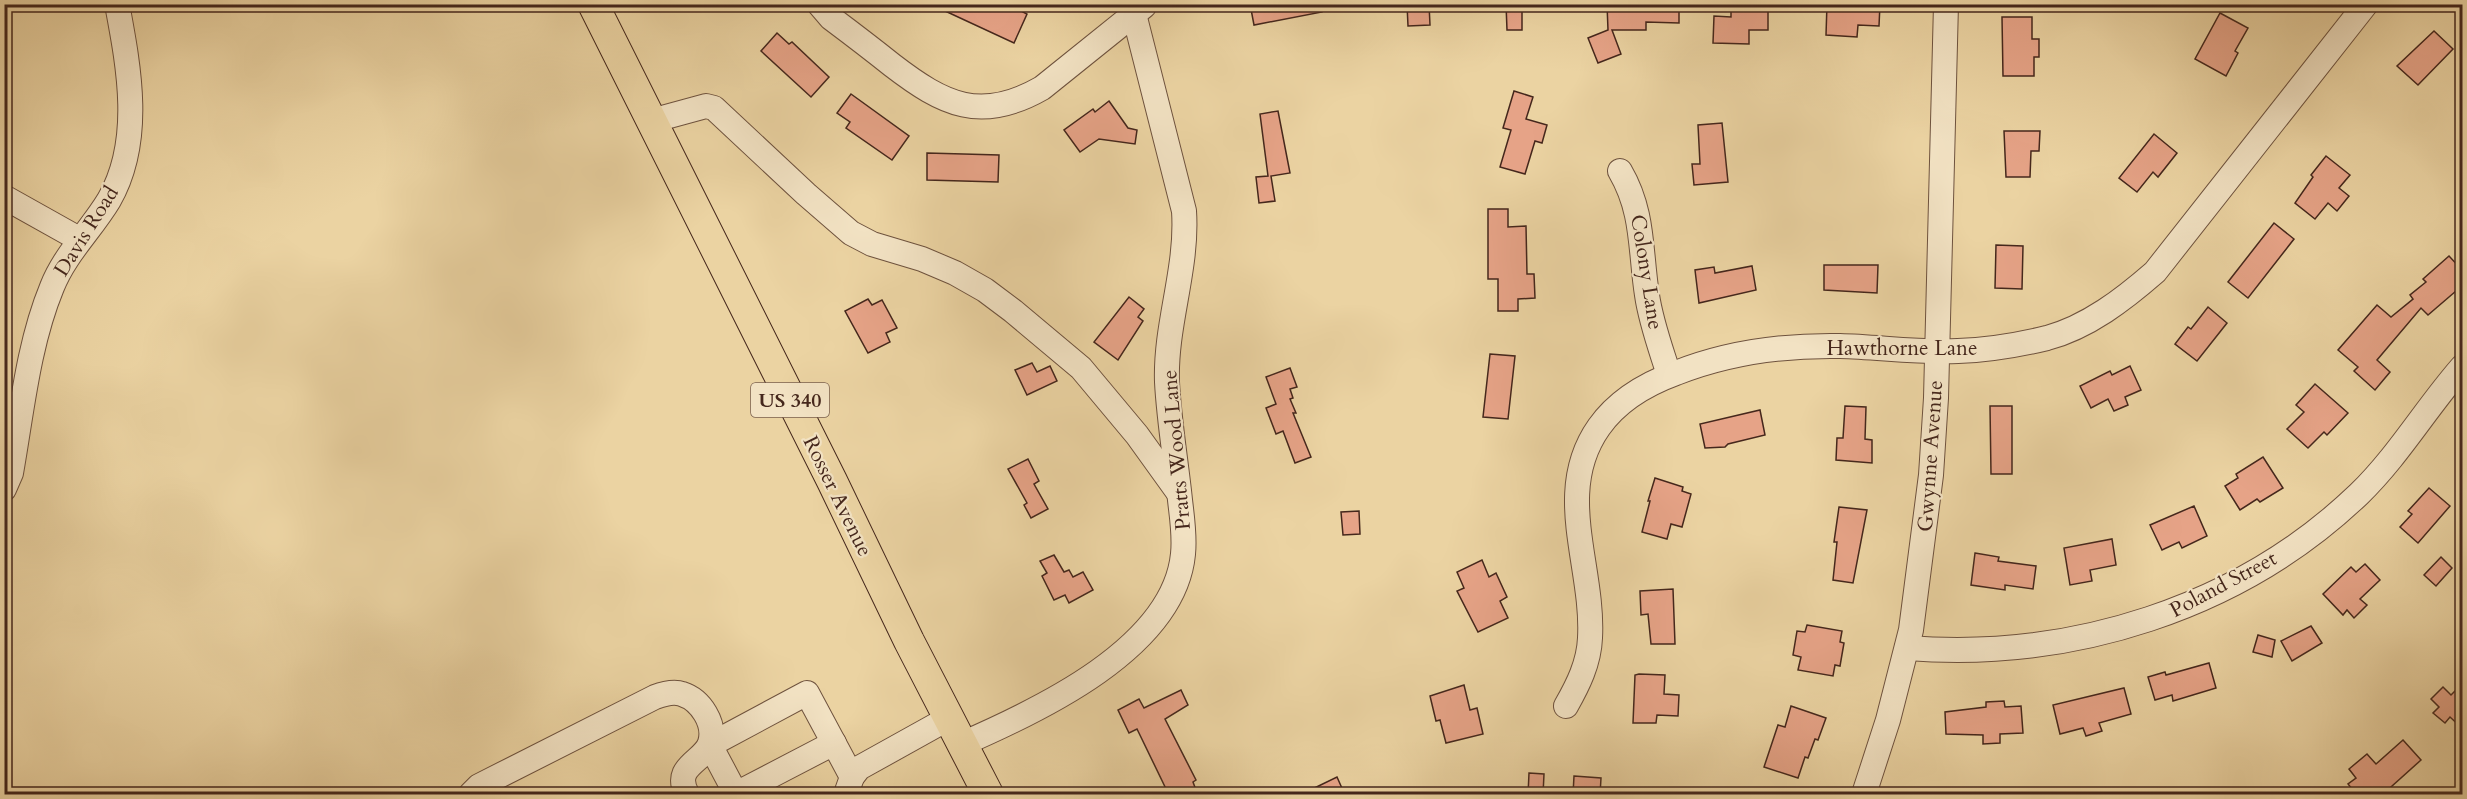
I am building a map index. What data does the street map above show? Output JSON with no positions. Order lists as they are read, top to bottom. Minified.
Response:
{"streets":{"main road":["US 340","Rosser Avenue"],"street":["Davis Road","Colony Lane","Hawthorne Lane","Pratts Wood Lane","Gwynne Avenue","Poland Street"]},"crossings":[["Colony Lane","Hawthorne Lane"],["Hawthorne Lane","Gwynne Avenue"],["Pratts Wood Lane","Rosser Avenue"],["Gwynne Avenue","Poland Street"]]}
